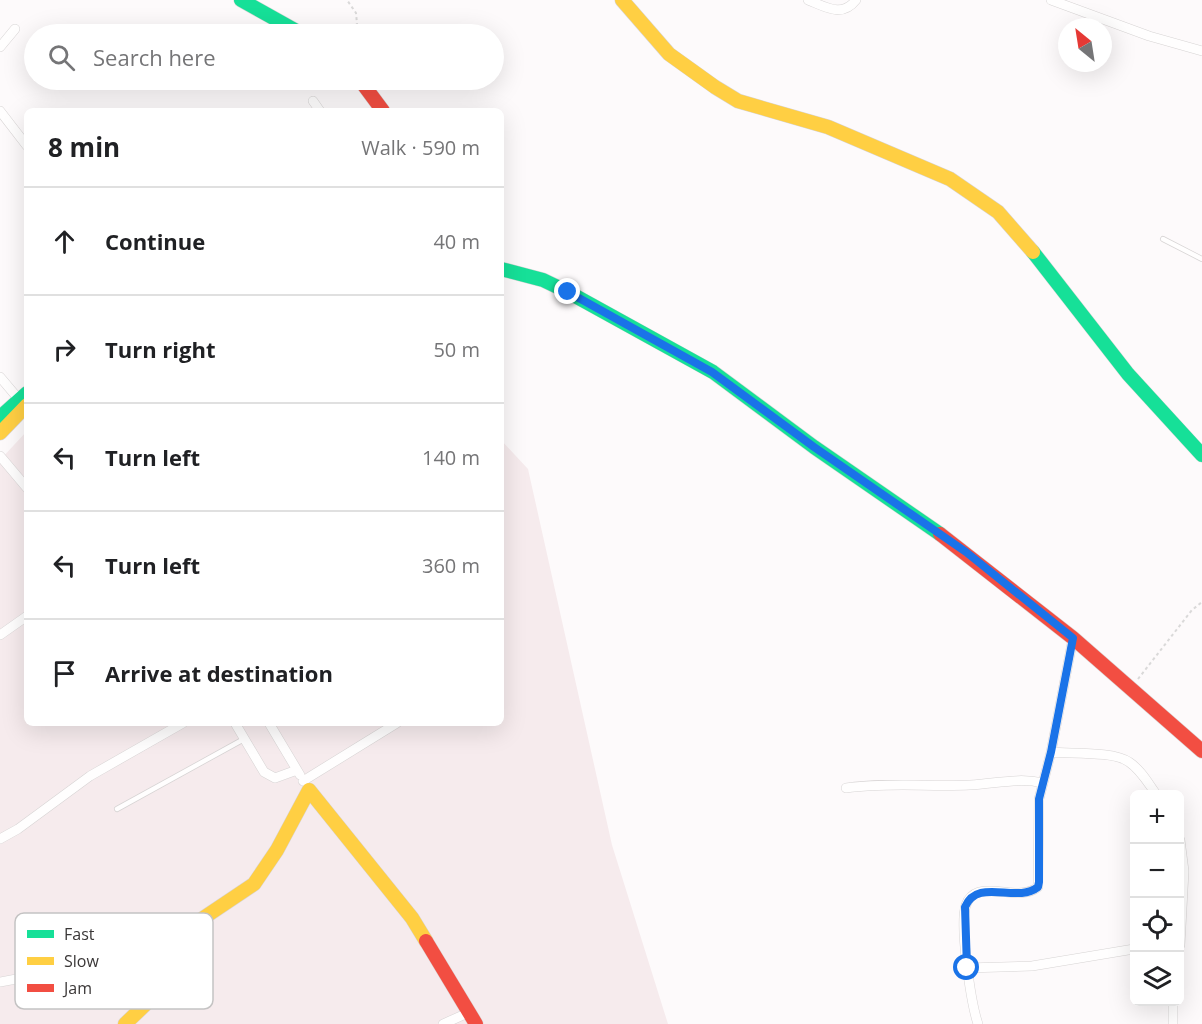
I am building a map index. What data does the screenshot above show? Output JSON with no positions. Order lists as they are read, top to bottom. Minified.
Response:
{"legend":["Fast","Slow","Jam"],"north":"top left","page":{"search":"Search here","heading":["8 min","Walk · 590 m"],"list":[["Continue","40 m"],["Turn right","50 m"],["Turn left","140 m"],["Turn left","360 m"],"Arrive at destination"],"map_buttons":["+","−"]}}
